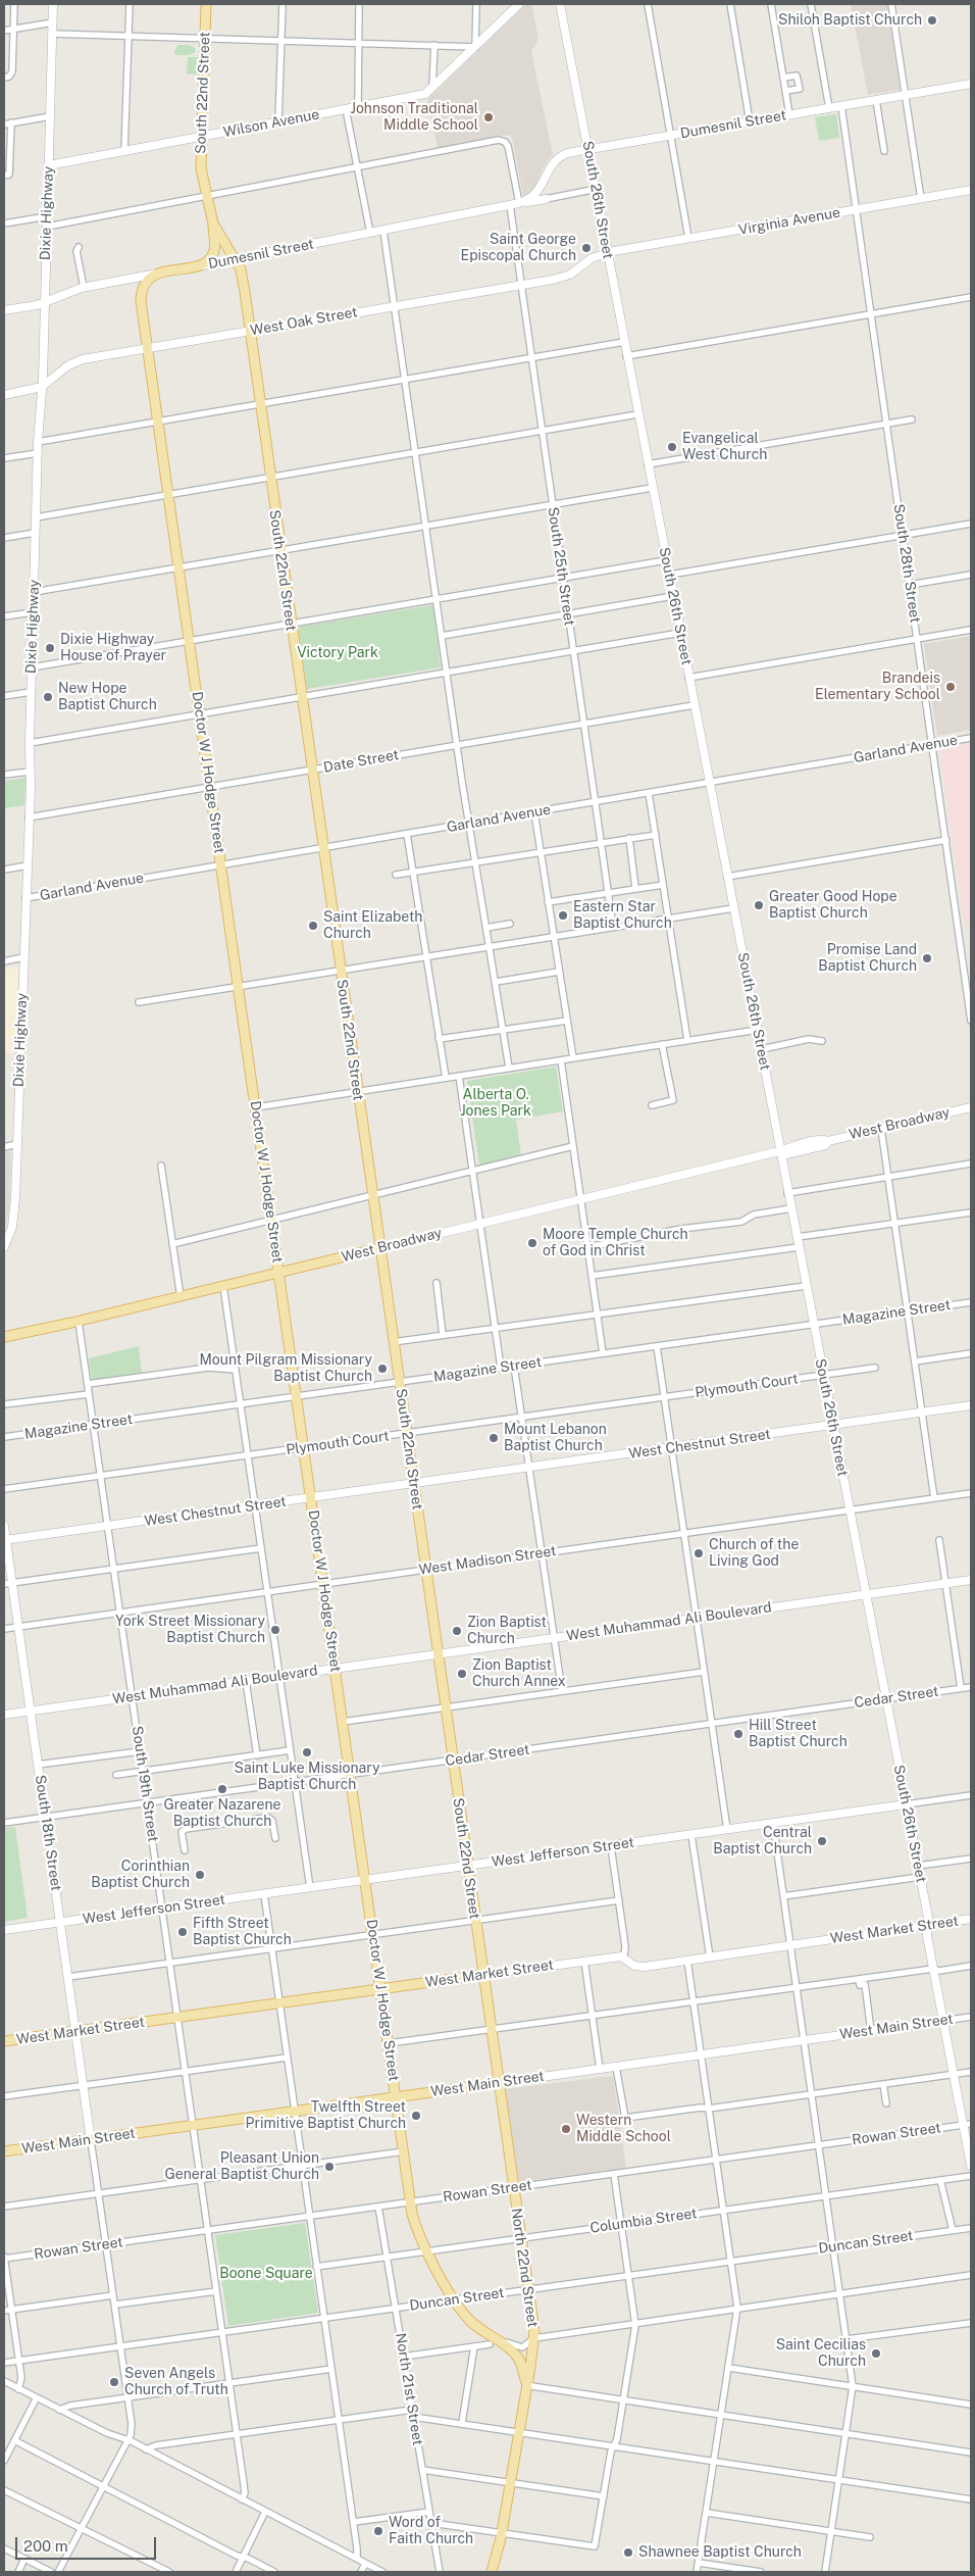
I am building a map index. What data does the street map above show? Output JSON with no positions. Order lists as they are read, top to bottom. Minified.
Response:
{"streets":{"main road":["South 22nd Street","Dumesnil Street","Doctor W J Hodge Street","West Broadway","West Market Street","West Main Street","North 22nd Street"],"street":["Wilson Avenue","South 26th Street","Dixie Highway","Virginia Avenue","West Oak Street","South 28th Street","South 25th Street","Garland Avenue","Date Street","Magazine Street","Plymouth Court","West Chestnut Street","West Madison Street","West Muhammad Ali Boulevard","Cedar Street","South 19th Street","South 18th Street","West Jefferson Street","Rowan Street","Columbia Street","Duncan Street","North 21st Street"]},"crossings":[["South 22nd Street","Wilson Avenue"],["South 22nd Street","Dumesnil Street"],["South 22nd Street","West Oak Street"],["South 22nd Street","Garland Avenue"],["South 22nd Street","Date Street"],["South 22nd Street","West Broadway"],["South 22nd Street","Magazine Street"],["South 22nd Street","Plymouth Court"],["South 22nd Street","West Chestnut Street"],["South 22nd Street","West Madison Street"],["South 22nd Street","West Muhammad Ali Boulevard"],["South 22nd Street","Cedar Street"],["South 22nd Street","West Jefferson Street"],["South 22nd Street","West Market Street"],["South 22nd Street","West Main Street"],["South 22nd Street","North 22nd Street"],["Wilson Avenue","Dixie Highway"],["Dumesnil Street","South 26th Street"],["Dumesnil Street","Dixie Highway"],["Dumesnil Street","South 28th Street"],["Dumesnil Street","South 25th Street"],["Dumesnil Street","Doctor W J Hodge Street"],["South 26th Street","Virginia Avenue"],["South 26th Street","West Oak Street"],["South 26th Street","Garland Avenue"],["South 26th Street","Date Street"],["South 26th Street","West Broadway"],["South 26th Street","Magazine Street"],["South 26th Street","Plymouth Court"],["South 26th Street","West Chestnut Street"],["South 26th Street","West Madison Street"],["South 26th Street","West Muhammad Ali Boulevard"],["South 26th Street","Cedar Street"],["South 26th Street","West Jefferson Street"],["South 26th Street","West Market Street"],["South 26th Street","West Main Street"],["South 26th Street","Rowan Street"],["Dixie Highway","West Oak Street"],["Dixie Highway","Garland Avenue"],["Dixie Highway","Date Street"],["Virginia Avenue","West Oak Street"],["Virginia Avenue","South 28th Street"],["West Oak Street","South 25th Street"],["West Oak Street","Doctor W J Hodge Street"],["South 28th Street","Garland Avenue"],["South 25th Street","Garland Avenue"],["South 25th Street","Date Street"],["Garland Avenue","Doctor W J Hodge Street"],["Date Street","Doctor W J Hodge Street"],["Doctor W J Hodge Street","West Broadway"],["Doctor W J Hodge Street","Magazine Street"],["Doctor W J Hodge Street","Plymouth Court"],["Doctor W J Hodge Street","West Chestnut Street"],["Doctor W J Hodge Street","West Madison Street"],["Doctor W J Hodge Street","West Muhammad Ali Boulevard"],["Doctor W J Hodge Street","Cedar Street"],["Doctor W J Hodge Street","West Jefferson Street"],["Doctor W J Hodge Street","West Market Street"],["Doctor W J Hodge Street","West Main Street"],["West Broadway","South 19th Street"],["Magazine Street","South 19th Street"],["Plymouth Court","South 19th Street"],["West Chestnut Street","South 19th Street"],["West Chestnut Street","South 18th Street"],["West Madison Street","South 19th Street"],["West Madison Street","South 18th Street"],["West Muhammad Ali Boulevard","South 19th Street"],["West Muhammad Ali Boulevard","South 18th Street"],["Cedar Street","South 19th Street"],["Cedar Street","South 18th Street"],["South 19th Street","West Jefferson Street"],["South 19th Street","West Market Street"],["South 19th Street","West Main Street"],["South 19th Street","Rowan Street"],["South 19th Street","Duncan Street"],["South 18th Street","West Jefferson Street"],["South 18th Street","West Market Street"],["South 18th Street","West Main Street"],["West Main Street","North 22nd Street"],["Rowan Street","North 22nd Street"],["Rowan Street","North 21st Street"],["Columbia Street","North 22nd Street"],["Columbia Street","North 21st Street"],["Duncan Street","North 22nd Street"],["Duncan Street","North 21st Street"]],"parks":["Victory Park","Alberta O. Jones Park","Boone Square"],"places":["Shiloh Baptist Church","Johnson Traditional Middle School","Saint George Episcopal Church","Evangelical West Church","Dixie Highway House of Prayer","Brandeis Elementary School","New Hope Baptist Church","Greater Good Hope Baptist Church","Eastern Star Baptist Church","Saint Elizabeth Church","Promise Land Baptist Church","Moore Temple Church of God in Christ","Mount Pilgram Missionary Baptist Church","Mount Lebanon Baptist Church","Church of the Living God","York Street Missionary Baptist Church","Zion Baptist Church","Zion Baptist Church Annex","Hill Street Baptist Church","Saint Luke Missionary Baptist Church","Greater Nazarene Baptist Church","Central Baptist Church","Corinthian Baptist Church","Fifth Street Baptist Church","Twelfth Street Primitive Baptist Church","Western Middle School","Pleasant Union General Baptist Church","Saint Cecilias Church","Seven Angels Church of Truth","Word of Faith Church","Shawnee Baptist Church"],"scale_bar":"200 m"}
